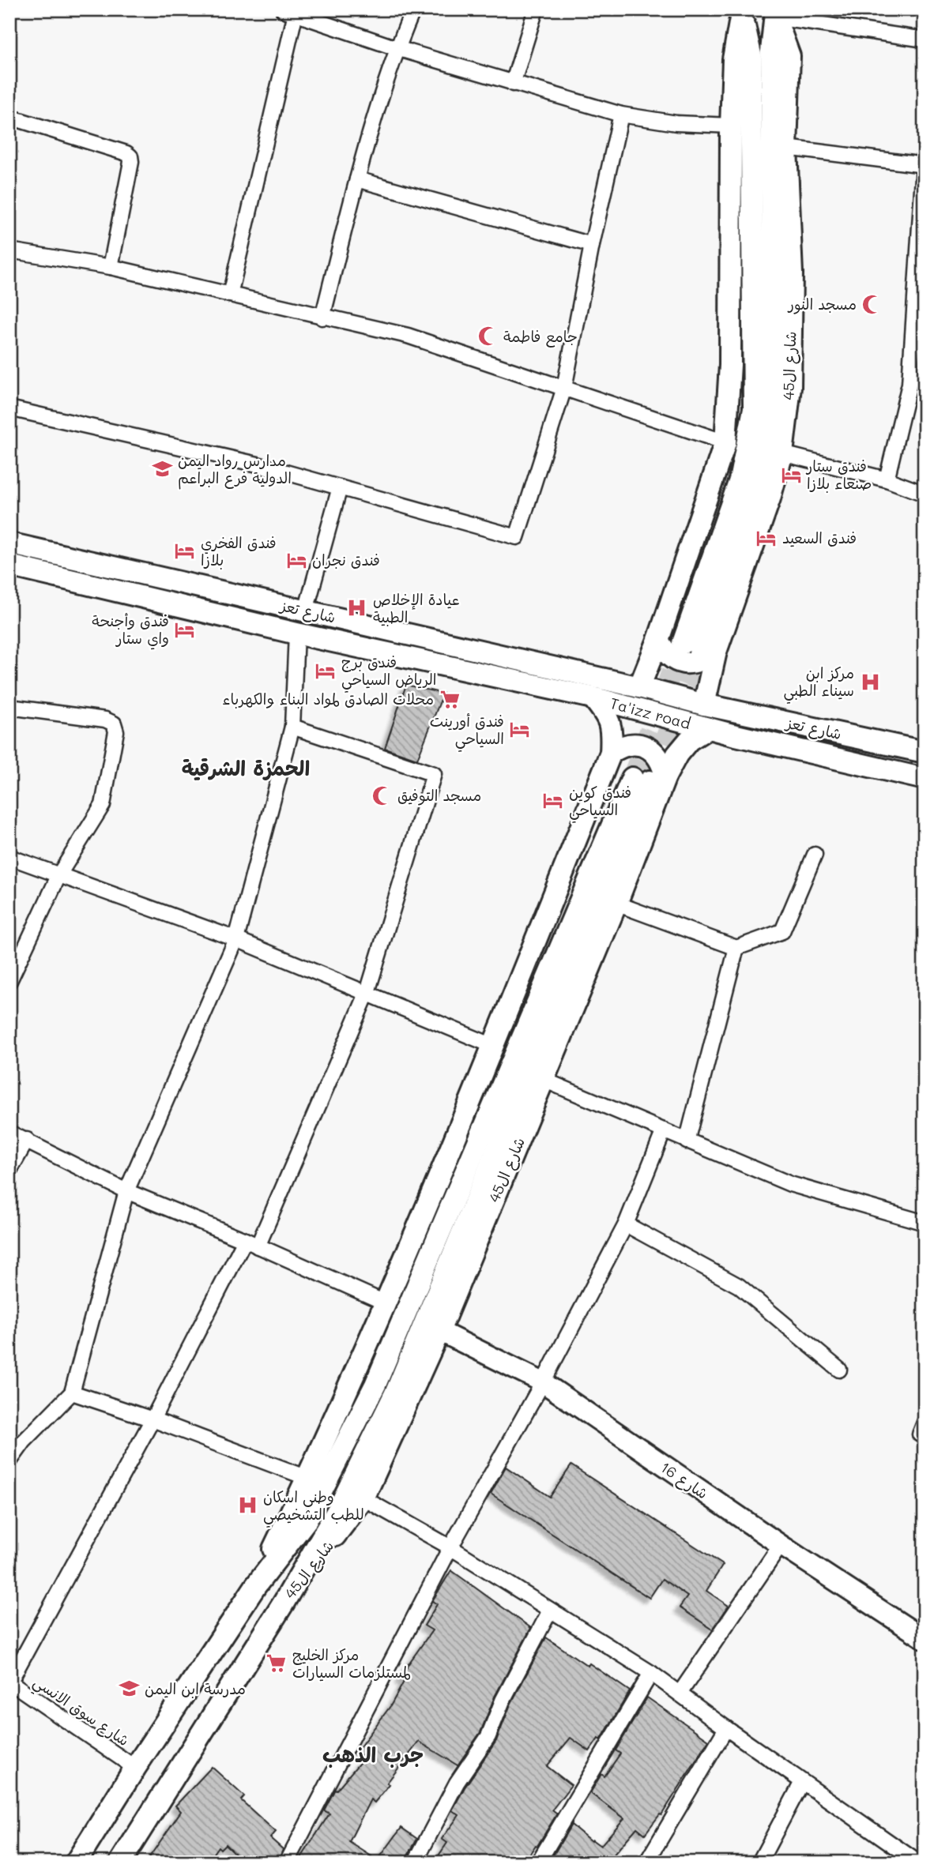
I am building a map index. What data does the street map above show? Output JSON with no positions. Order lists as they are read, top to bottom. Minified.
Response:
{"streets":{"main road":["شارع ال45","شارع تعز","Ta'izz road"],"street":["شارع 16","شارع سوق الانسي"]},"crossings":[["شارع ال45","شارع تعز"],["شارع ال45","Ta'izz road"],["شارع ال45","شارع 16"],["شارع ال45","شارع سوق الانسي"],["شارع تعز","Ta'izz road"]],"districts":["الحمزة الشرقية","جرب الذهب"],"places":{"mosque":["مسجد النور","جامع فاطمة","مسجد التوفيق"],"school or university":["مدارس رواد اليمن الدولية فرع البراعم","مدرسة ابن اليمن"],"hotel":["فندق ستار صنعاء بلازا","فندق السعيد","فندق الفخري بلازا","فندق نجران","فندق وأجنحة واي ستار","فندق برج الرياض السياحي","فندق أورينت السياحي","فندق كوين السياحي"],"hospital":["عيادة الإخلاص الطبية","مركز ابن سيناء الطبي","وطني اسكان للطب التشخيصي"],"supermarket":["محلات الصادق لمواد البناء والكهرباء","مركز الخليج لمستلزمات السيارات"]}}
